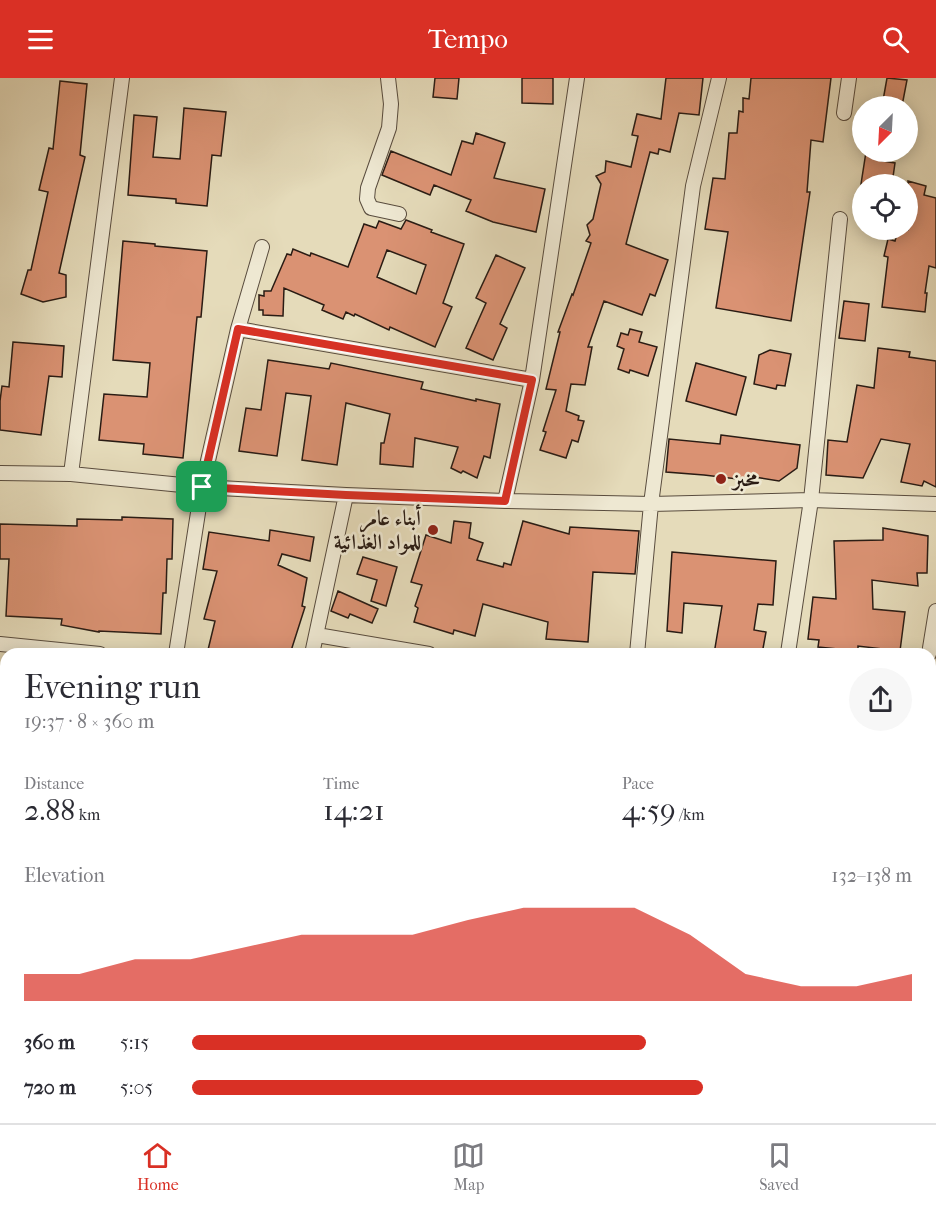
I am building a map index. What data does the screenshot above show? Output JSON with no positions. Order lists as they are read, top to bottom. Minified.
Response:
{"places":["مخبز","أبناء عامر للمواد الغذائية"],"north":"bottom left","page":{"header":"Tempo","heading":["Evening run","19:37 · 8 × 360 m"],"stats":[["Distance","2.88 km"],["Time","14:21"],["Pace","4:59 /km"]],"chart":["Elevation","132–138 m"],"list":[{"name":"360 m","note":"5:15"},{"name":"720 m","note":"5:05"}],"tabs":["Home","Map","Saved"]}}
